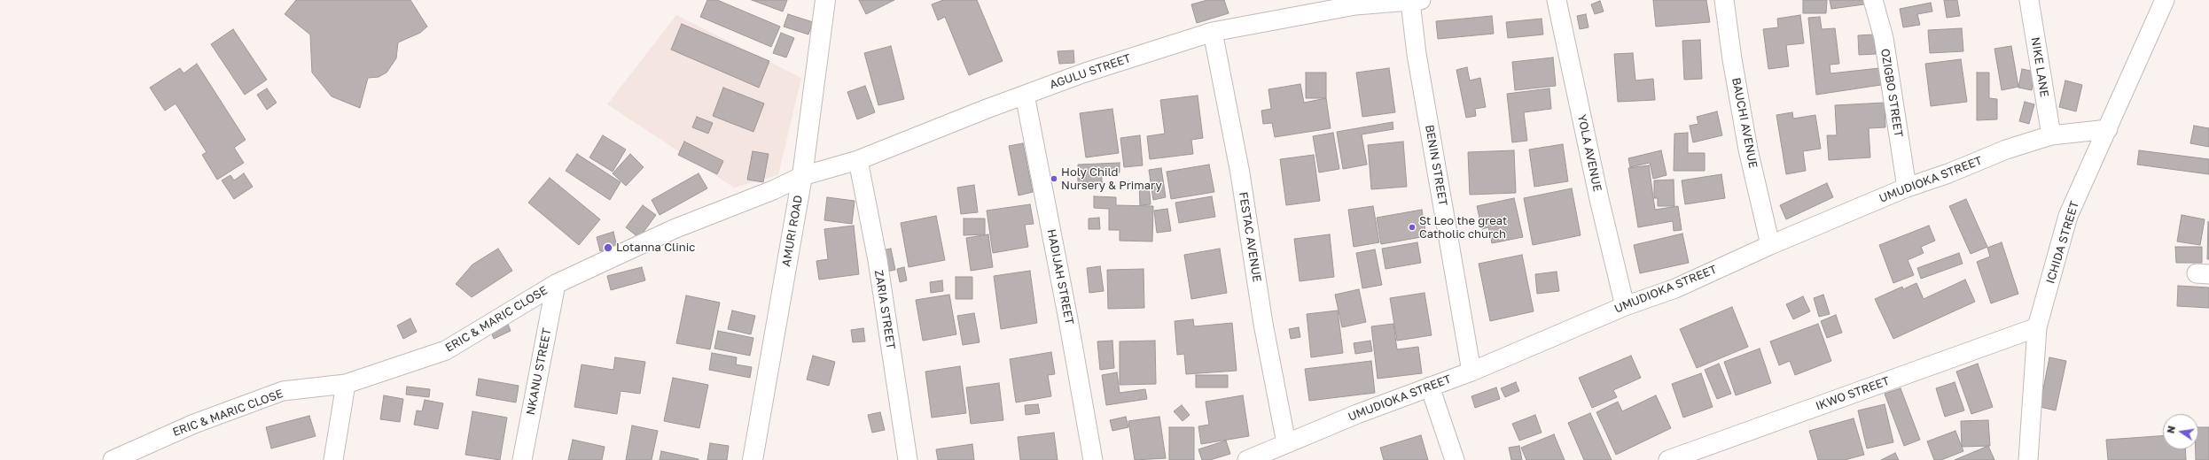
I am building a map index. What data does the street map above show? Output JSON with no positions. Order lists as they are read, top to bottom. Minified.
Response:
{"streets":{"main road":["AMURI ROAD"],"street":["NIKE LANE","AGULU STREET","OZIGBO STREET","BAUCHI AVENUE","YOLA AVENUE","BENIN STREET","UMUDIOKA STREET","FESTAC AVENUE","ICHIDA STREET","HADIJAH STREET","ZARIA STREET","ERIC & MARIC CLOSE","NKANU STREET","IKWO STREET"]},"crossings":[["NIKE LANE","UMUDIOKA STREET"],["AGULU STREET","BENIN STREET"],["AGULU STREET","AMURI ROAD"],["AGULU STREET","FESTAC AVENUE"],["AGULU STREET","HADIJAH STREET"],["AGULU STREET","ZARIA STREET"],["AGULU STREET","ERIC & MARIC CLOSE"],["OZIGBO STREET","UMUDIOKA STREET"],["BAUCHI AVENUE","UMUDIOKA STREET"],["YOLA AVENUE","UMUDIOKA STREET"],["BENIN STREET","UMUDIOKA STREET"],["UMUDIOKA STREET","FESTAC AVENUE"],["UMUDIOKA STREET","ICHIDA STREET"],["ICHIDA STREET","IKWO STREET"],["ERIC & MARIC CLOSE","NKANU STREET"]],"places":["Holy Child Nursery & Primary","St Leo the great Catholic church","Lotanna Clinic"],"north":"left"}
